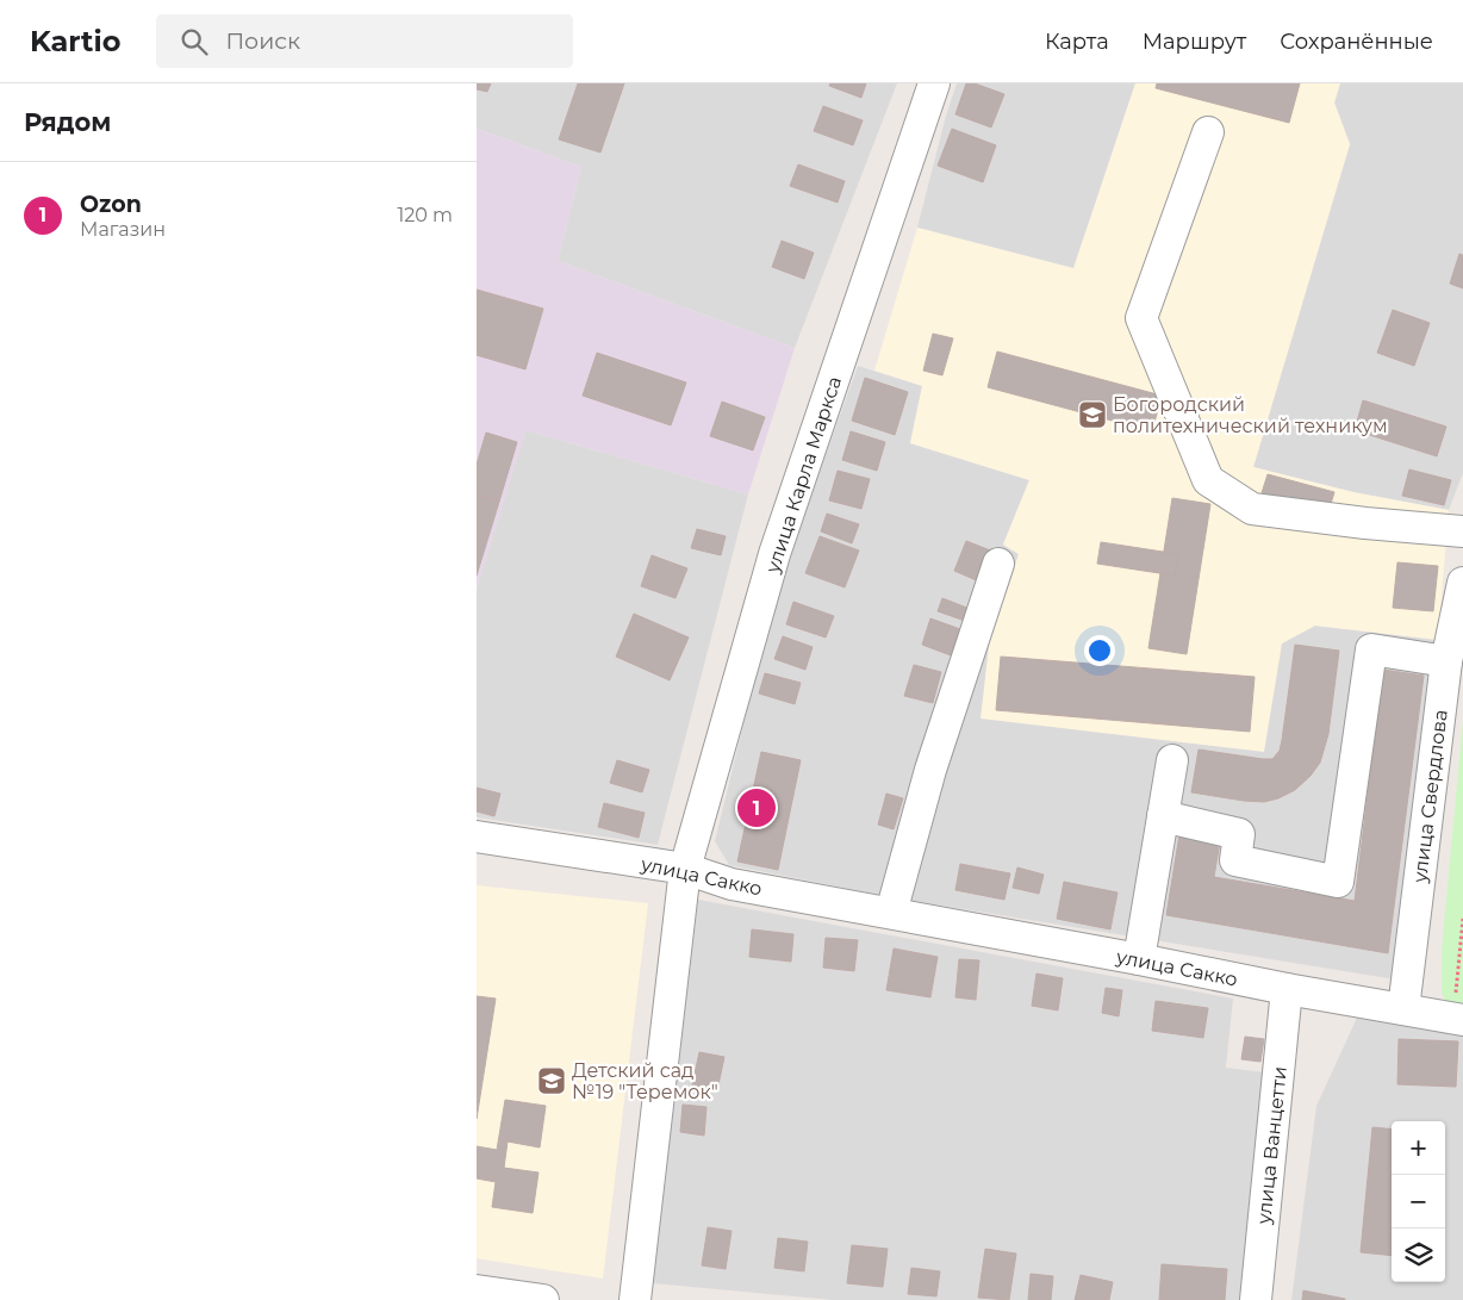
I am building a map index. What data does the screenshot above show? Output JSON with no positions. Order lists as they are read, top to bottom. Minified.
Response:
{"streets":{"street":["улица Карла Маркса","улица Свердлова","улица Сакко","улица Ванцетти"]},"crossings":[["улица Карла Маркса","улица Сакко"],["улица Свердлова","улица Сакко"],["улица Сакко","улица Ванцетти"]],"places":{"school or university":["Богородский политехнический техникум","Детский сад №19 \"Теремок\""]},"page":{"header":"Kartio","search":"Поиск","nav":["Карта","Маршрут","Сохранённые"],"heading":"Рядом","list":[{"mark":"1","name":"Ozon","note":"Магазин","value":"120 m"}],"pins":"1","map_buttons":["+","−"]}}
